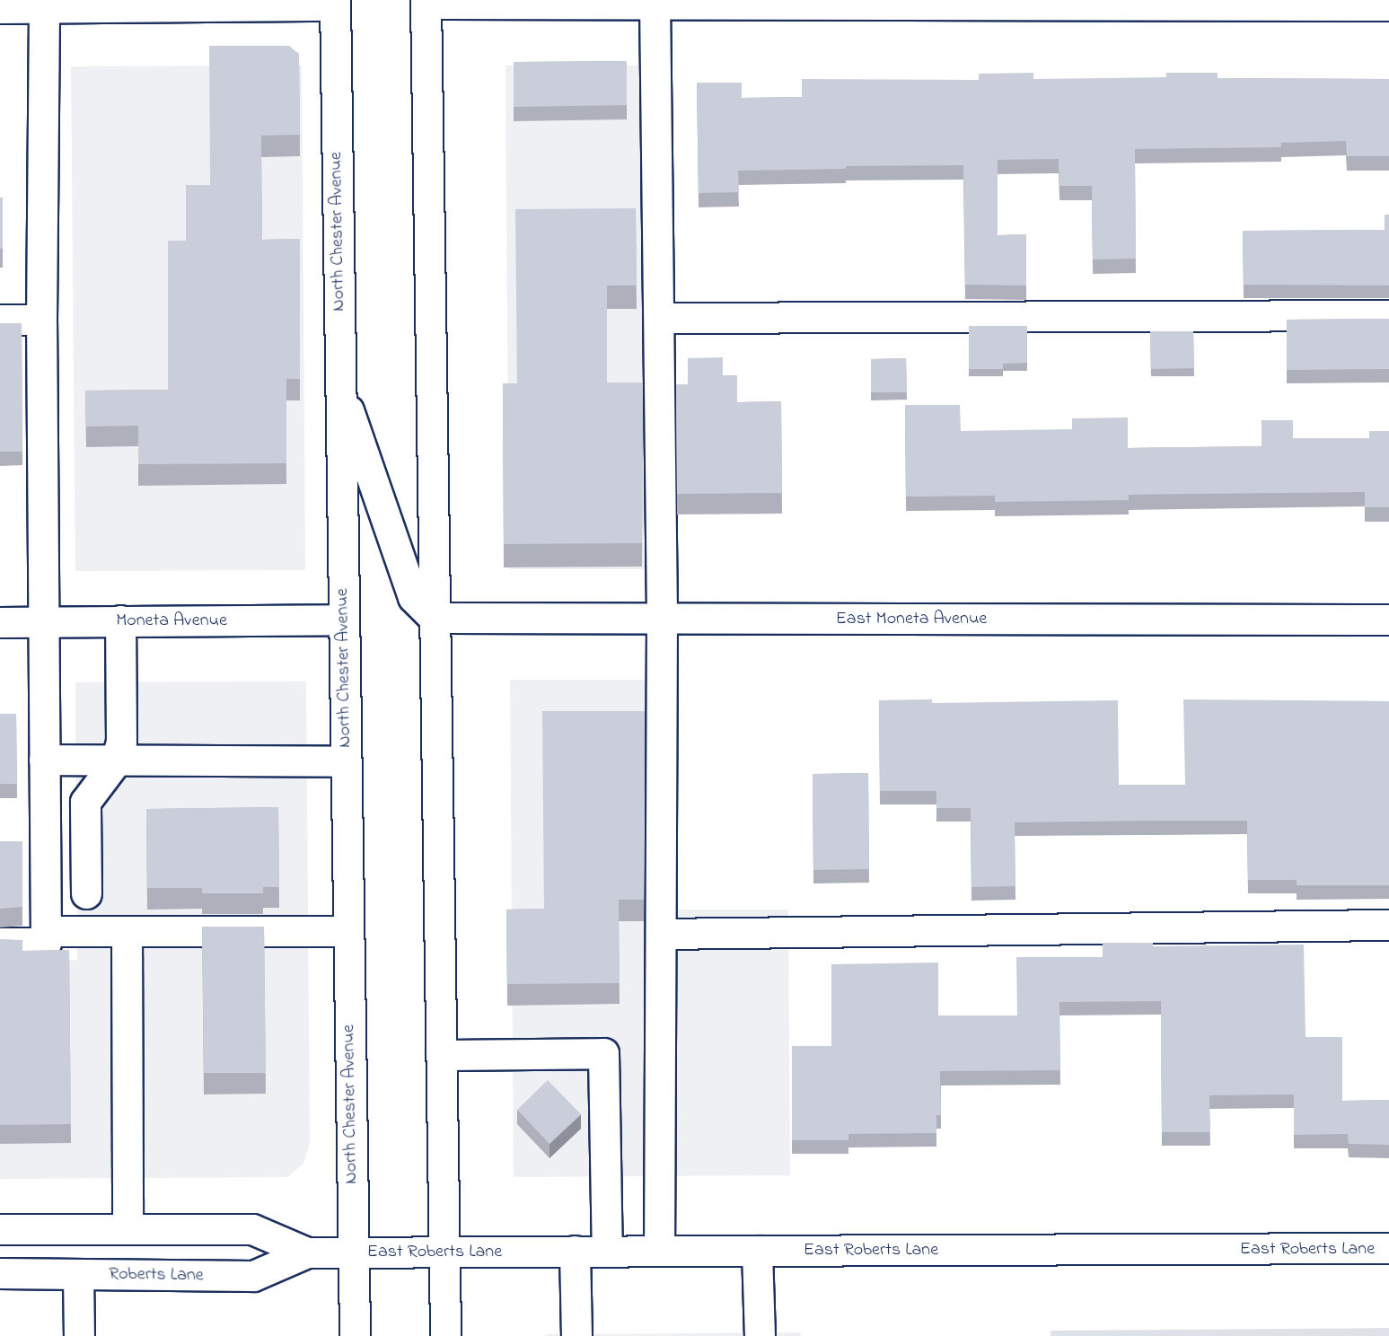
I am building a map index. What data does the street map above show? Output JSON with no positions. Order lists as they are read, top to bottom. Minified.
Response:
{"streets":{"main road":["North Chester Avenue","East Moneta Avenue","Moneta Avenue","East Roberts Lane","Roberts Lane"]},"crossings":[["North Chester Avenue","Moneta Avenue"],["North Chester Avenue","East Roberts Lane"],["North Chester Avenue","Roberts Lane"],["East Roberts Lane","Roberts Lane"]]}
